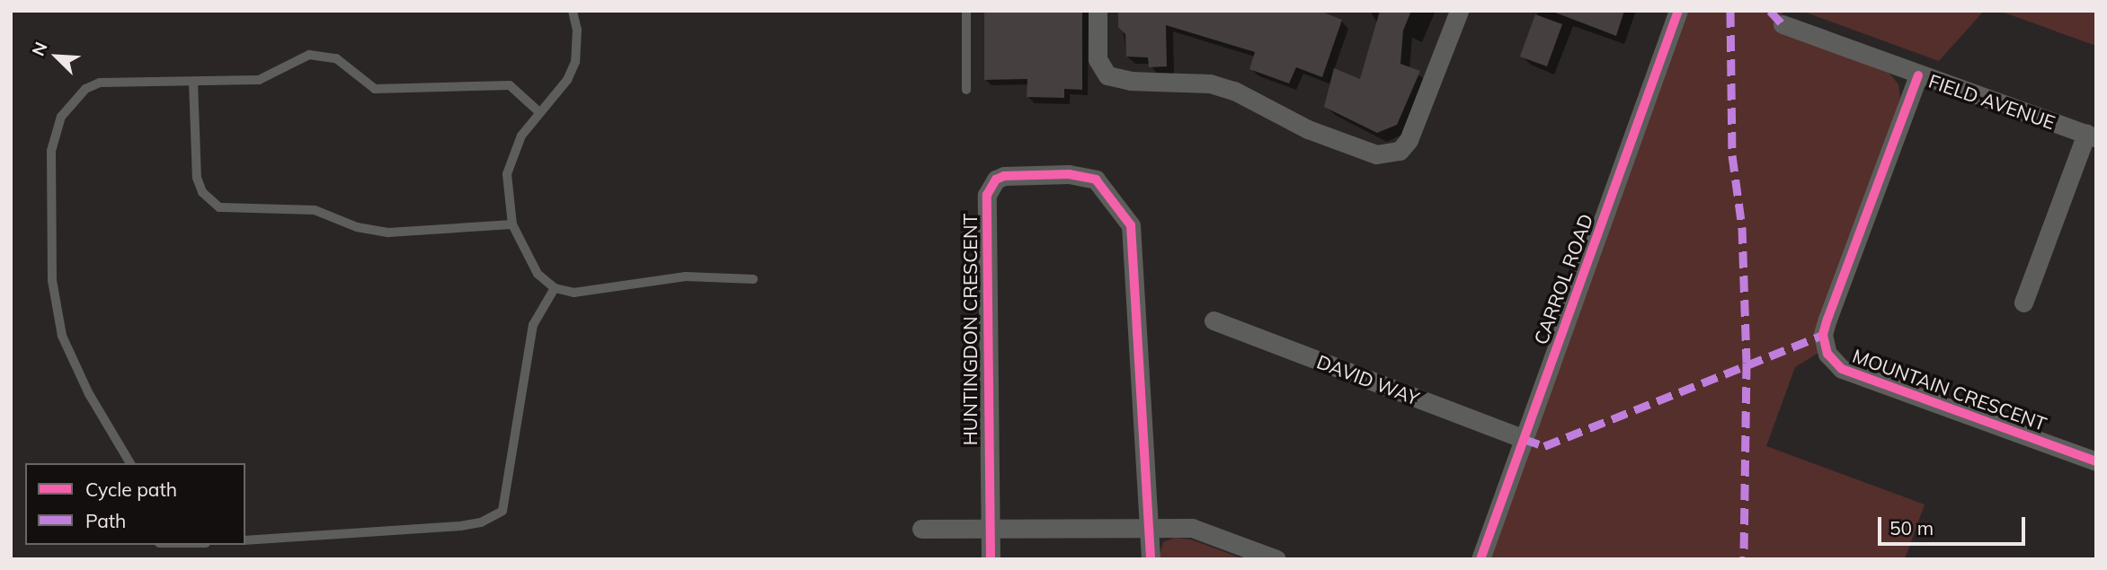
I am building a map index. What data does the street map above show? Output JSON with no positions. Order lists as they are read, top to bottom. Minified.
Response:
{"streets":{"street":["FIELD AVENUE","CARROL ROAD","HUNTINGDON CRESCENT","DAVID WAY","MOUNTAIN CRESCENT"]},"crossings":[["FIELD AVENUE","MOUNTAIN CRESCENT"],["CARROL ROAD","DAVID WAY"]],"legend":["Cycle path","Path"],"scale_bar":"50 m","north":"top left"}
